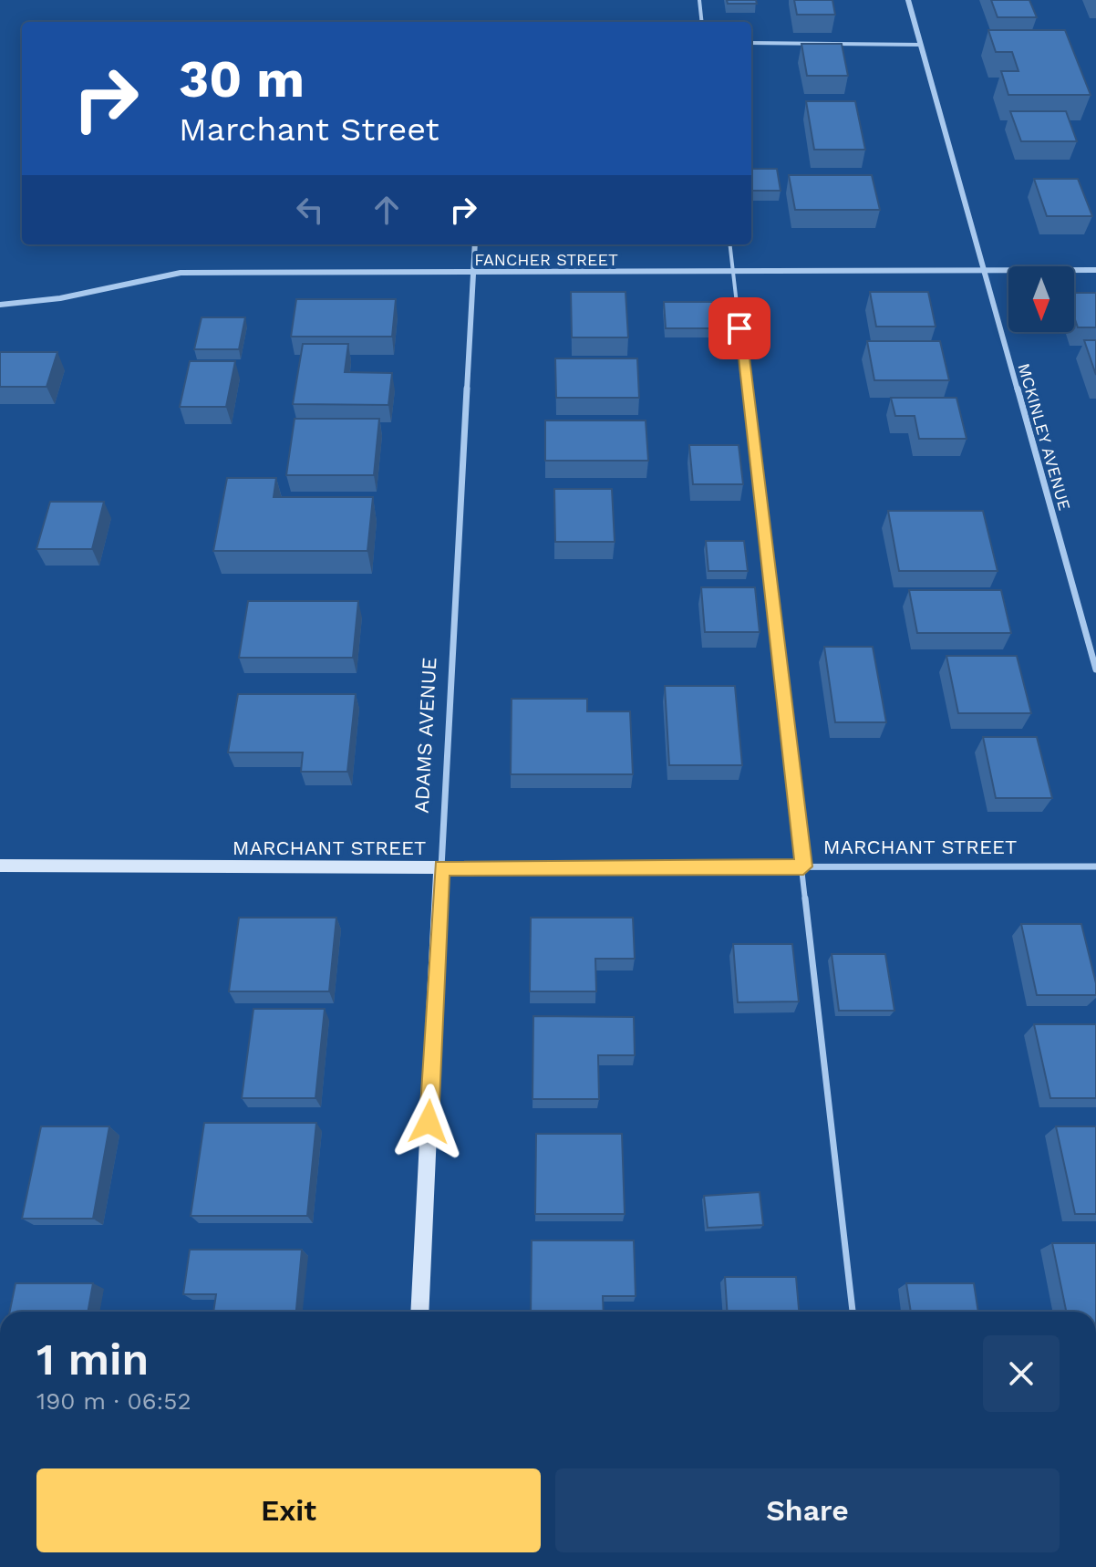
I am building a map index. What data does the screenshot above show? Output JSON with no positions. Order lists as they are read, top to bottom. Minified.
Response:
{"streets":{"street":["FANCHER STREET","MCKINLEY AVENUE","ADAMS AVENUE","MARCHANT STREET"]},"crossings":[["FANCHER STREET","MCKINLEY AVENUE"],["FANCHER STREET","ADAMS AVENUE"],["ADAMS AVENUE","MARCHANT STREET"]],"north":"bottom","page":{"turn":["30 m","Marchant Street"],"heading":["1 min","190 m · 06:52"],"buttons":["Exit","Share"]}}
